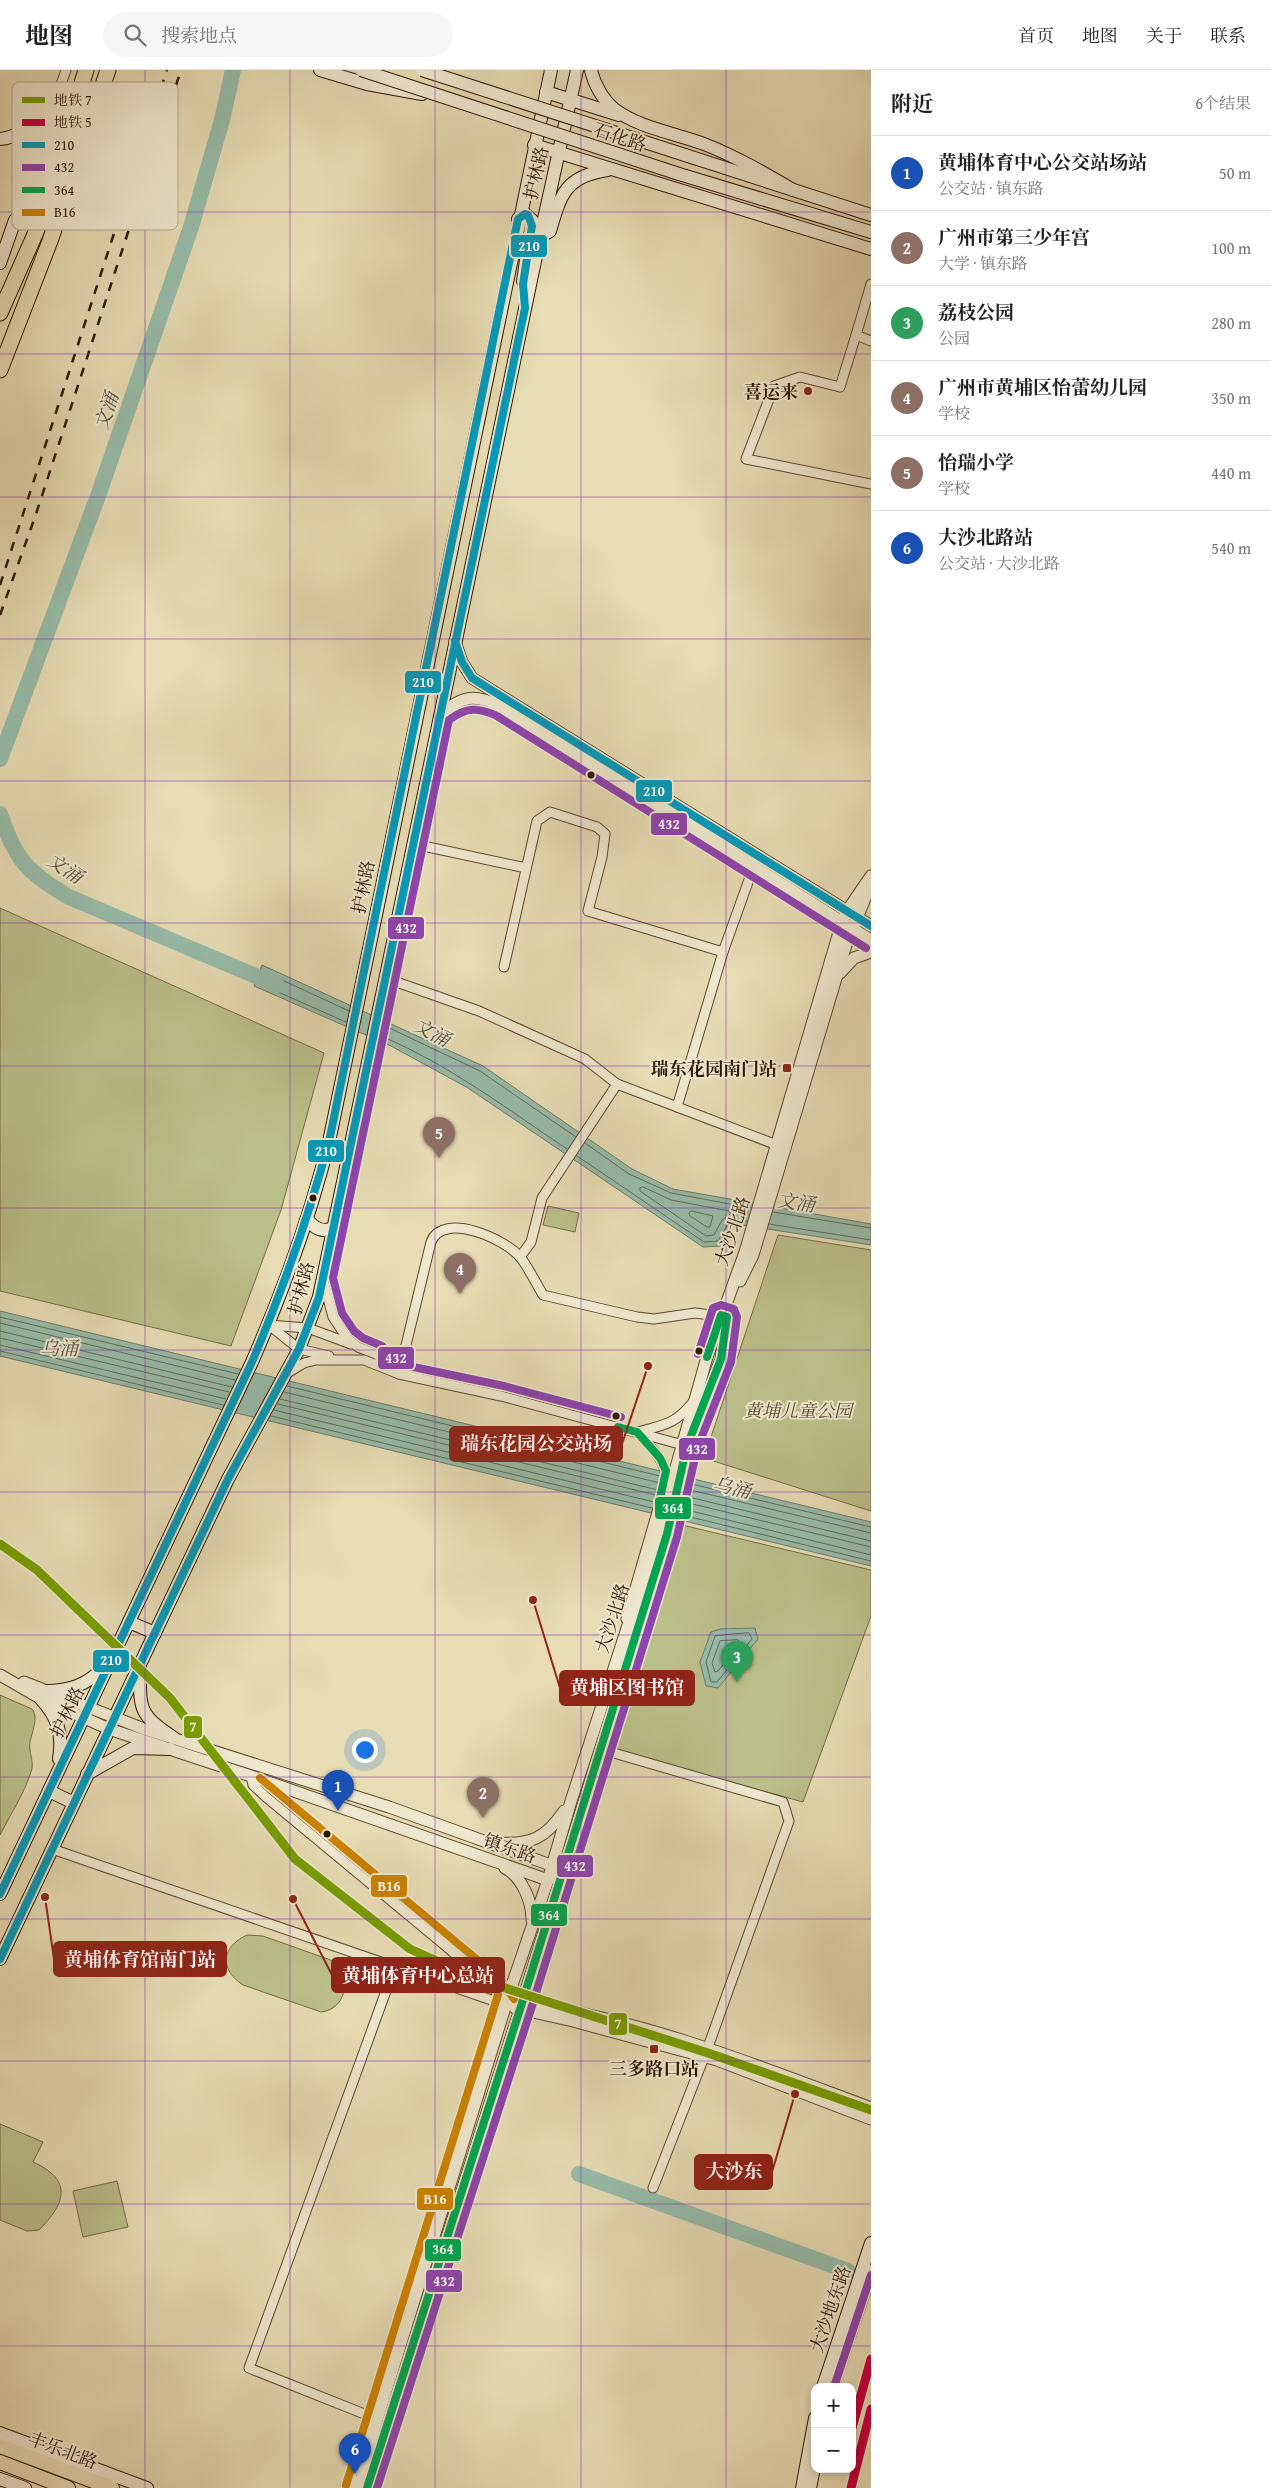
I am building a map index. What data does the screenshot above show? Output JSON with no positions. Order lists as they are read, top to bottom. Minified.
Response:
{"streets":{"main road":["石化路","护林路","大沙地东路","丰乐北路"],"street":["大沙北路","镇东路"]},"crossings":[["护林路","镇东路"],["大沙北路","镇东路"]],"water":["文涌","乌涌"],"parks":["黄埔儿童公园"],"places":{"other":["喜运来","瑞东花园公交站场","黄埔区图书馆","黄埔体育馆南门站","黄埔体育中心总站","大沙东"],"transit":["瑞东花园南门站","三多路口站"]},"lines":["transit line 210","transit line 432","transit line 364","metro line 7","transit line B16","metro line 5"],"legend":["地铁 7","地铁 5","210","432","364","B16"],"page":{"header":"地图","search":"搜索地点","nav":["首页","地图","关于","联系"],"heading":["附近","6个结果"],"list":[{"mark":"1","name":"黄埔体育中心公交站场站","note":"公交站 · 镇东路","value":"50 m"},{"mark":"2","name":"广州市第三少年宫","note":"大学 · 镇东路","value":"100 m"},{"mark":"3","name":"荔枝公园","note":"公园","value":"280 m"},{"mark":"4","name":"广州市黄埔区怡蕾幼儿园","note":"学校","value":"350 m"},{"mark":"5","name":"怡瑞小学","note":"学校","value":"440 m"},{"mark":"6","name":"大沙北路站","note":"公交站 · 大沙北路","value":"540 m"}],"pins":["5","4","3","1","2","6"],"map_buttons":["+","−"]}}
